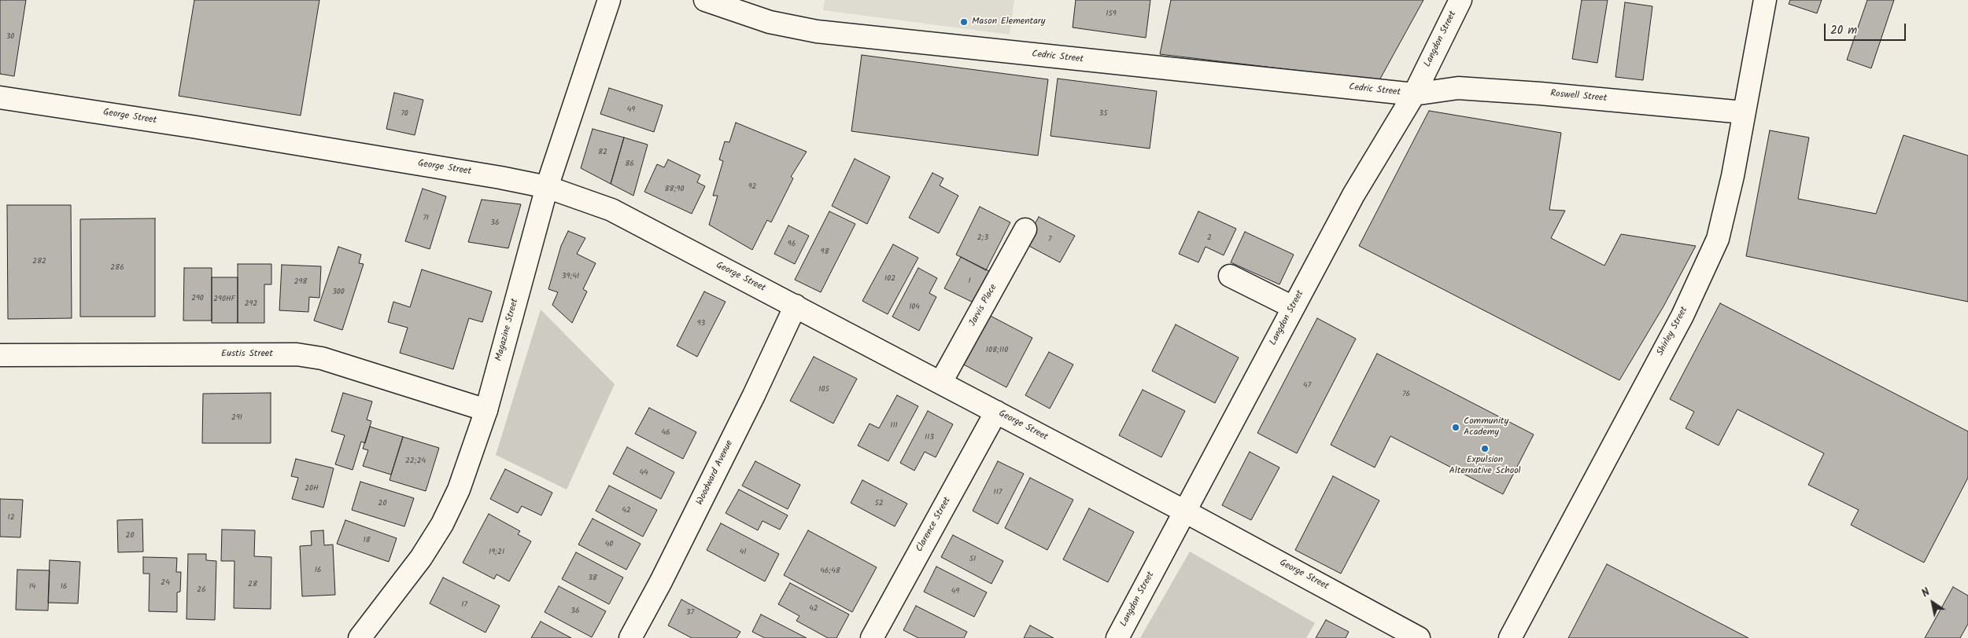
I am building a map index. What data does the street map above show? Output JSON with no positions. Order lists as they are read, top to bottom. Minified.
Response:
{"streets":{"street":["Langdon Street","Cedric Street","Roswell Street","George Street","Jarvis Place","Magazine Street","Shirley Street","Eustis Street","Woodward Avenue","Clarence Street"]},"crossings":[["Langdon Street","Cedric Street"],["Langdon Street","Roswell Street"],["Langdon Street","George Street"],["Cedric Street","Roswell Street"],["Roswell Street","Shirley Street"],["George Street","Jarvis Place"],["George Street","Magazine Street"],["George Street","Woodward Avenue"],["George Street","Clarence Street"],["Magazine Street","Eustis Street"]],"places":["Mason Elementary","Community Academy","Expulsion Alternative School"],"house_numbers":["159","30","49","70","35","82","86","92","88;90","71","36","2;3","2","7","96","98","282","286","39;41","102","1","298","300","290","290HF","292","104","93","108;110","47","105","76","291","111","46","113","22;24","44","20H","117","20","52","42","12","20","18","40","19;21","41","51","16","46;48","38","24","28","14","16","26","49","17","42","36","37"],"scale_bar":"20 m","north":"top left"}
